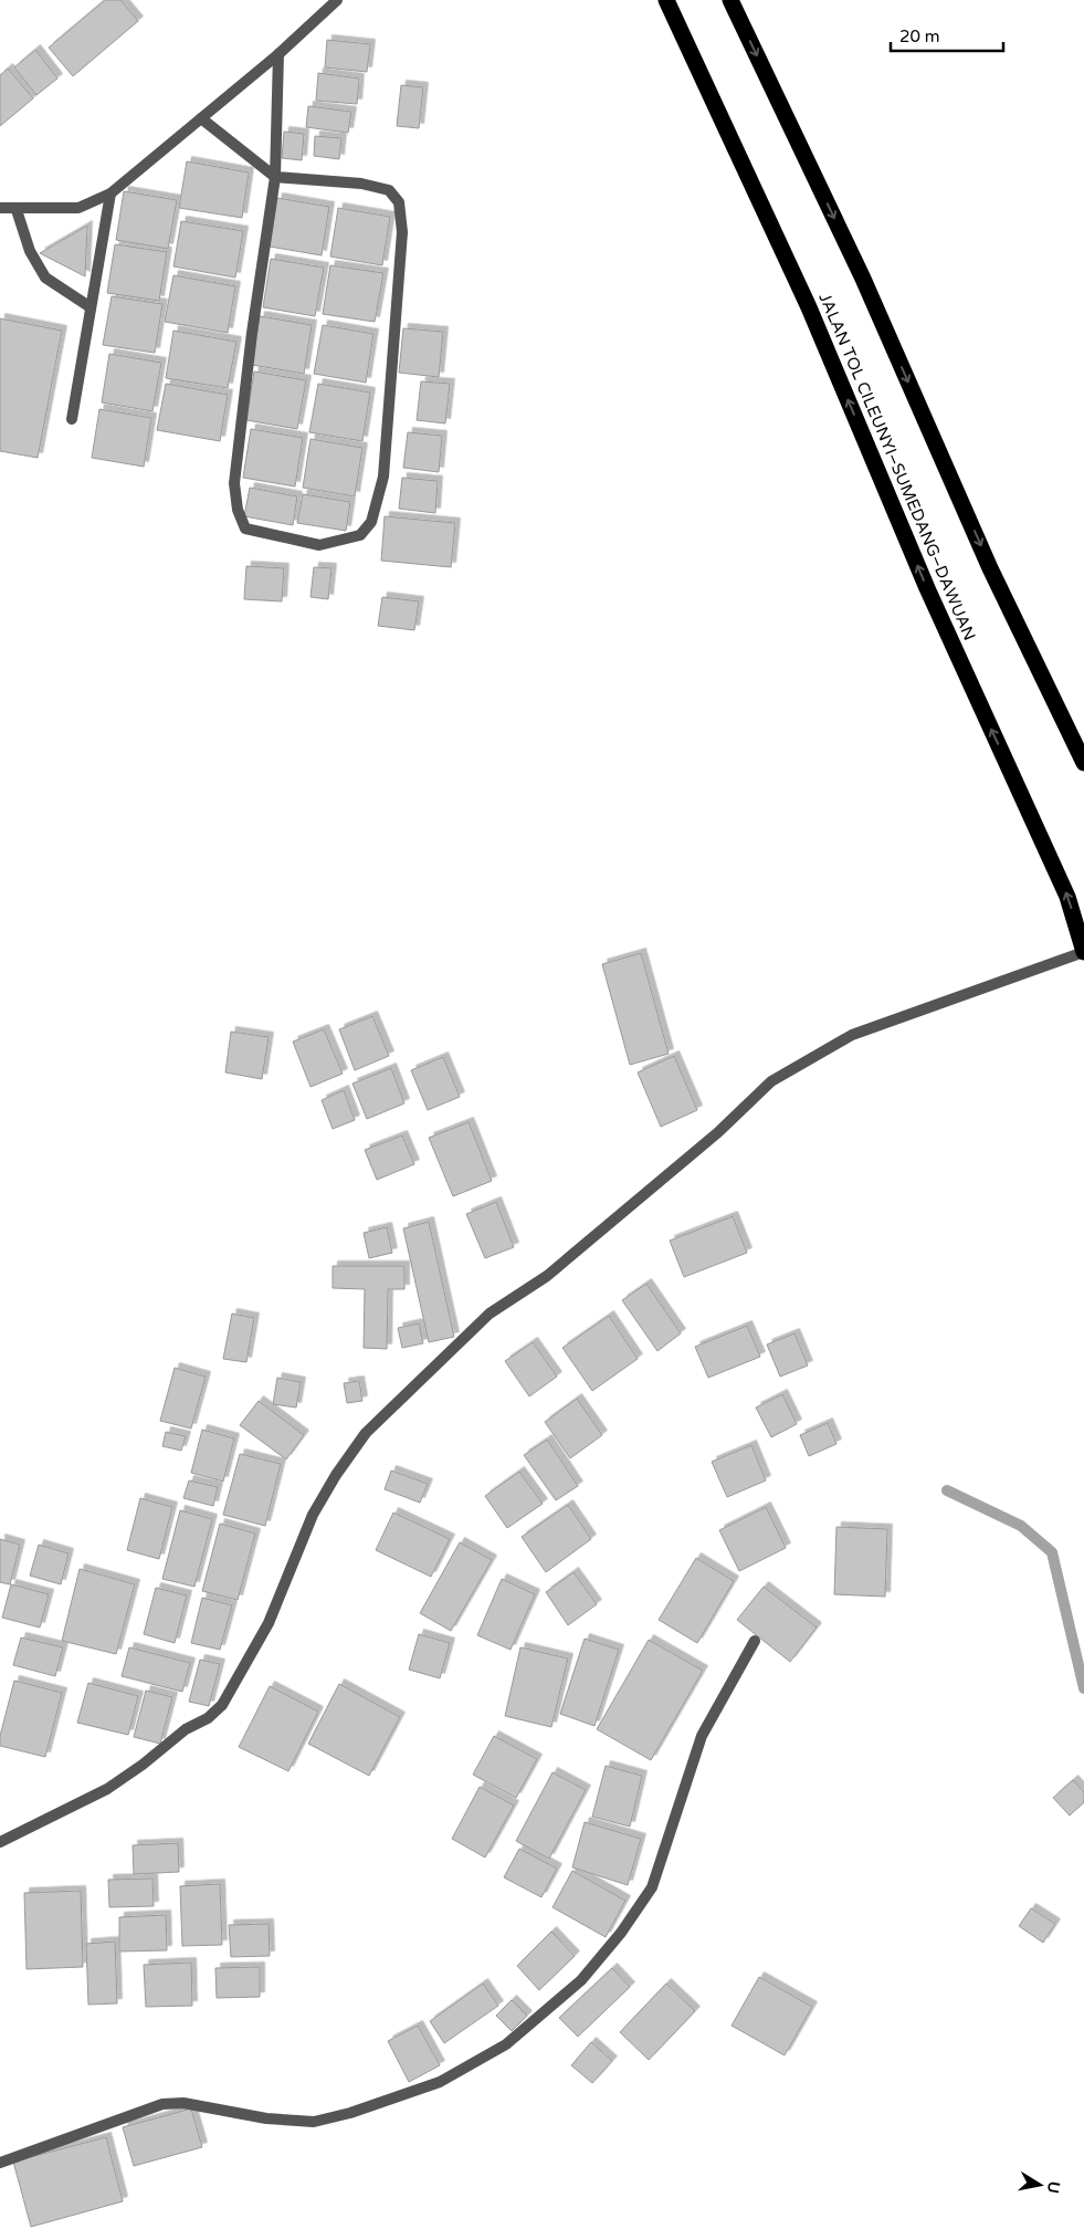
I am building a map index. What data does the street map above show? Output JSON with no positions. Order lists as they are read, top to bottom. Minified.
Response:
{"streets":{"highway":["JALAN TOL CILEUNYI–SUMEDANG–DAWUAN"]},"scale_bar":"20 m","north":"right"}
